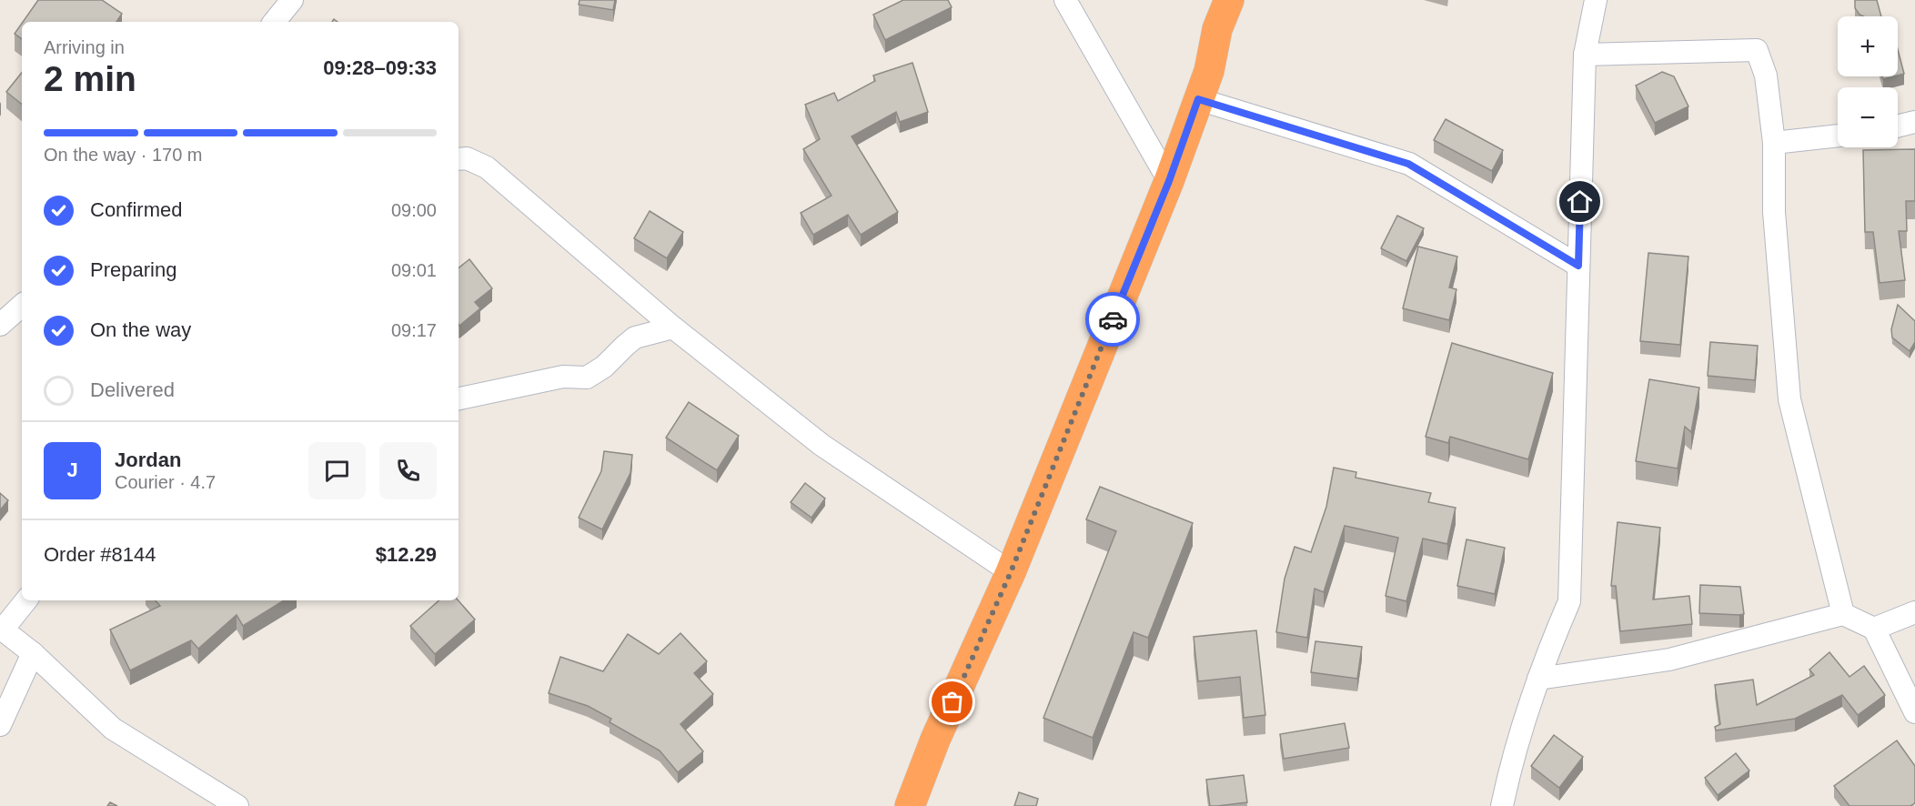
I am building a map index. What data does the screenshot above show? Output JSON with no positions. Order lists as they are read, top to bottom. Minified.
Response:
{"page":{"map_buttons":["+","−"],"heading":["2 min","Arriving in","09:28–09:33"],"panel":["Jordan","Courier · 4.7","Order #8144","$12.29"],"bar":"On the way · 170 m","list":[["Confirmed","09:00"],["Preparing","09:01"],["On the way","09:17"],"Delivered"],"round":"J"}}
